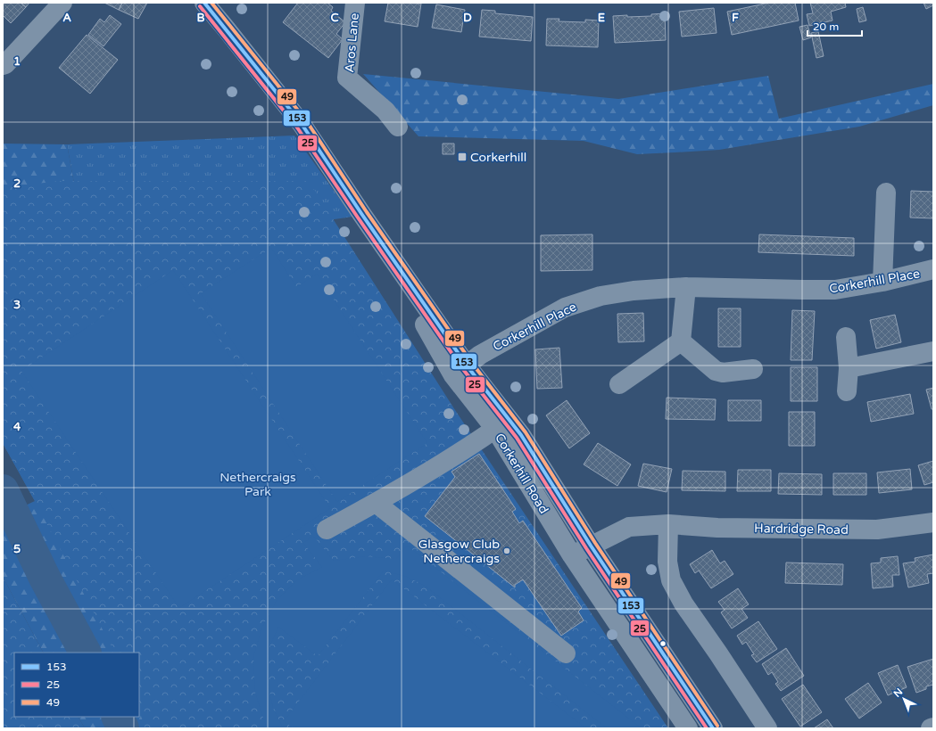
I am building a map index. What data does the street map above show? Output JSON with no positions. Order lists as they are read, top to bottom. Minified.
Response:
{"streets":{"street":["Aros Lane","Corkerhill Place","Corkerhill Road","Hardridge Road"]},"crossings":[["Corkerhill Place","Corkerhill Road"],["Corkerhill Road","Hardridge Road"]],"parks":["Nethercraigs Park"],"places":{"transit":["Corkerhill"],"other":["Glasgow Club Nethercraigs"]},"lines":["transit line 153","transit line 49","transit line 25"],"legend":["153","25","49"],"scale_bar":"20 m","north":"top left","grid":{"columns":["A","B","C","D","E","F"],"rows":["1","2","3","4","5"]}}
